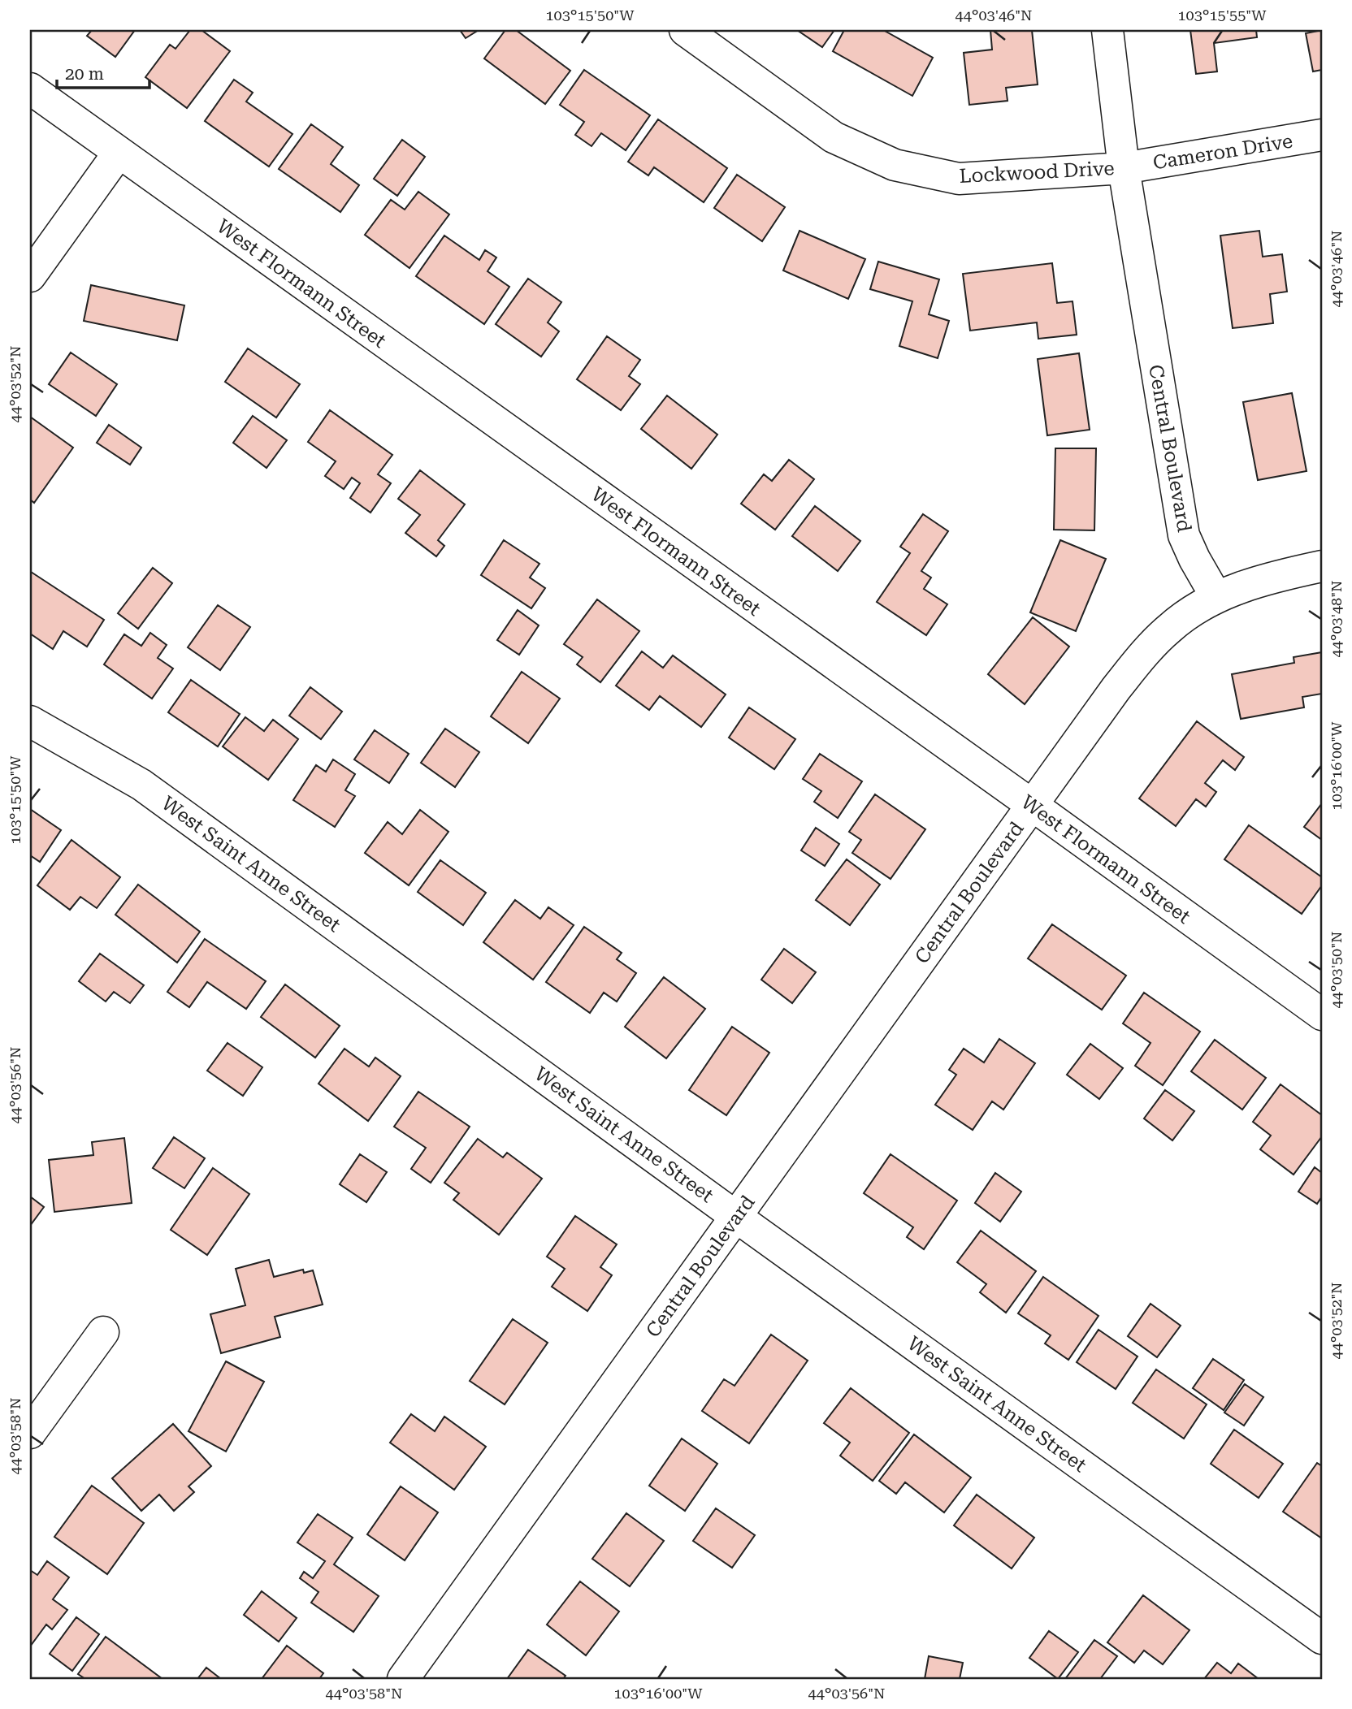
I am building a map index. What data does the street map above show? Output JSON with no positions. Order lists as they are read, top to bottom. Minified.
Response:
{"streets":{"street":["Cameron Drive","Lockwood Drive","West Flormann Street","Central Boulevard","West Saint Anne Street"]},"crossings":[["Cameron Drive","Lockwood Drive"],["Cameron Drive","Central Boulevard"],["Lockwood Drive","Central Boulevard"],["West Flormann Street","Central Boulevard"],["Central Boulevard","West Saint Anne Street"]],"scale_bar":"20 m","coordinates":["103°15'50\"W","44°03'46\"N","103°15'55\"W","44°03'52\"N","44°03'48\"N","103°16'00\"W","44°03'50\"N","44°03'56\"N","44°03'58\"N"]}
